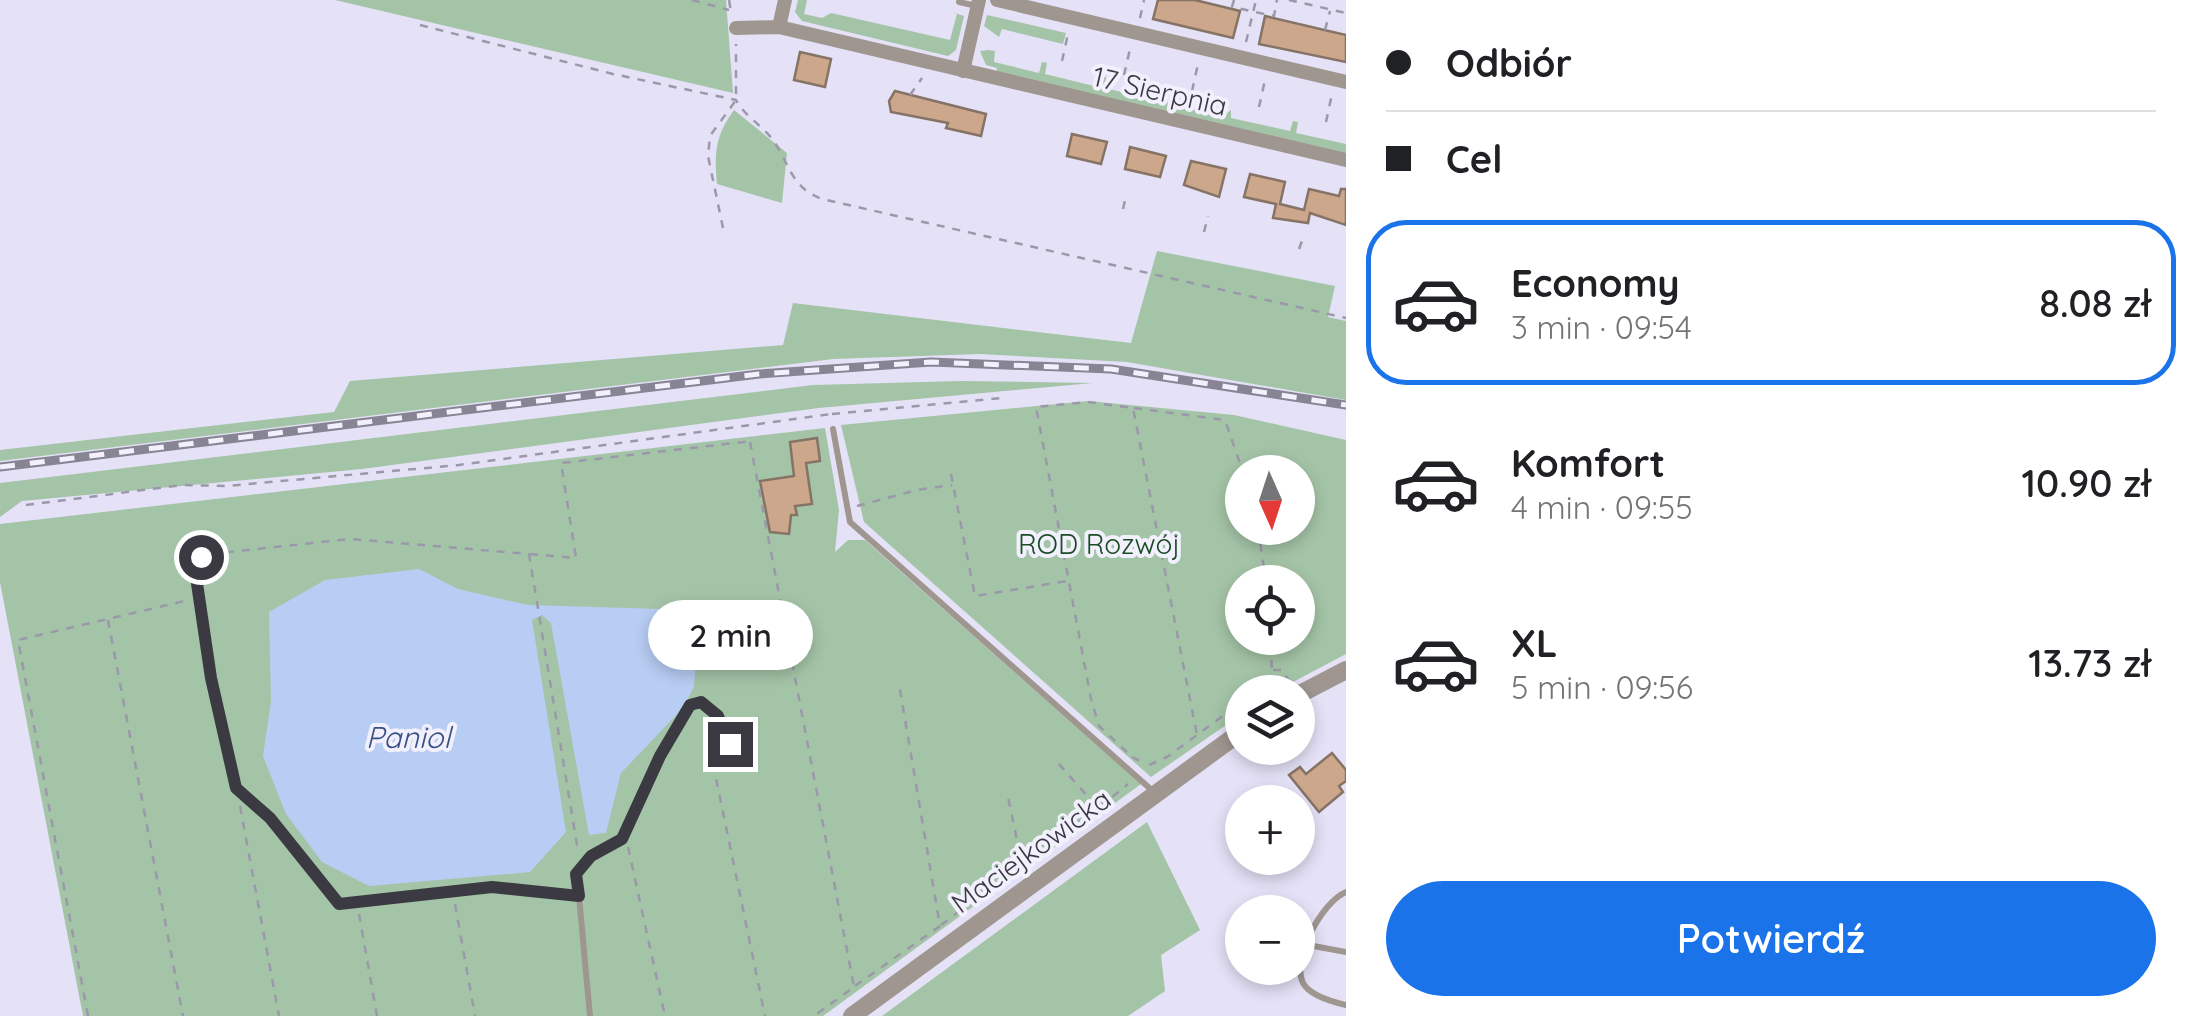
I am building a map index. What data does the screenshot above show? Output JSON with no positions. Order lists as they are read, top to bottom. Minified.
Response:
{"streets":{"street":["17 Sierpnia","Maciejkowicka"]},"water":["Paniol"],"parks":["ROD Rozwój"],"north":"bottom","page":{"banner":["Odbiór","Cel"],"list":[{"name":"Economy","note":"3 min · 09:54","value":"8.08 zł"},{"name":"Komfort","note":"4 min · 09:55","value":"10.90 zł"},{"name":"XL","note":"5 min · 09:56","value":"13.73 zł"}],"map_buttons":["+","−"],"bubble":"2 min","buttons":"Potwierdź"}}
